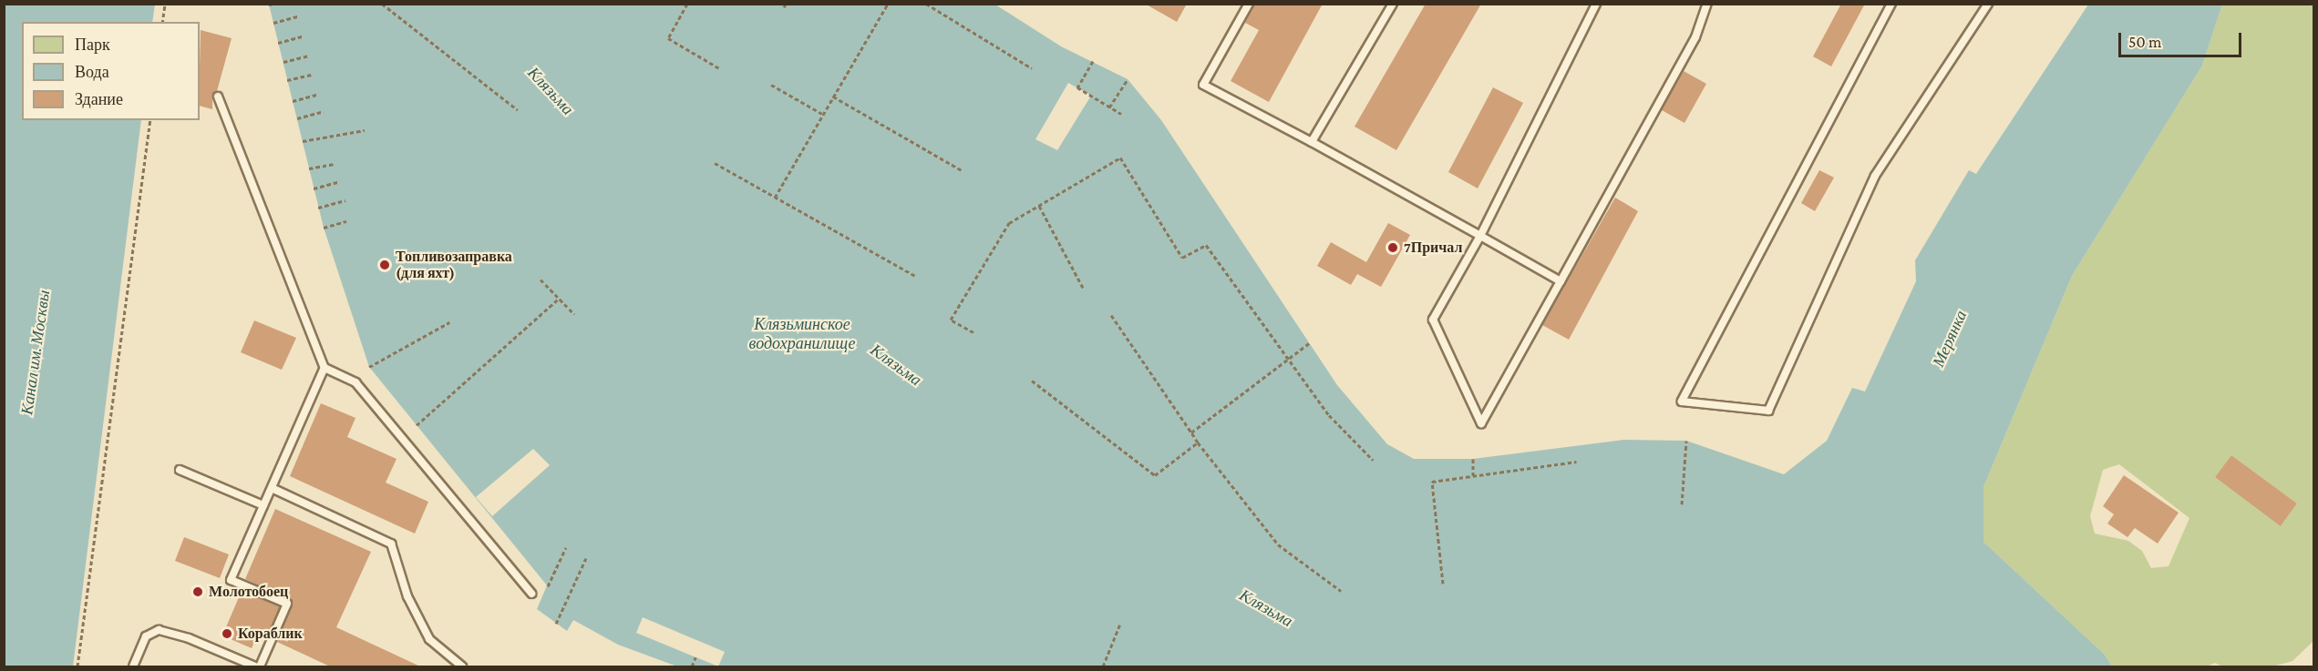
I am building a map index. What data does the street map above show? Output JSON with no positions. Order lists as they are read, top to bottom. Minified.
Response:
{"water":["Клязьма","Клязьминское водохранилище","Мерянка","Канал им. Москвы"],"places":["7Причал","Топливозаправка (для яхт)","Молотобоец","Кораблик"],"legend":["Парк","Вода","Здание"],"scale_bar":"50 m"}
